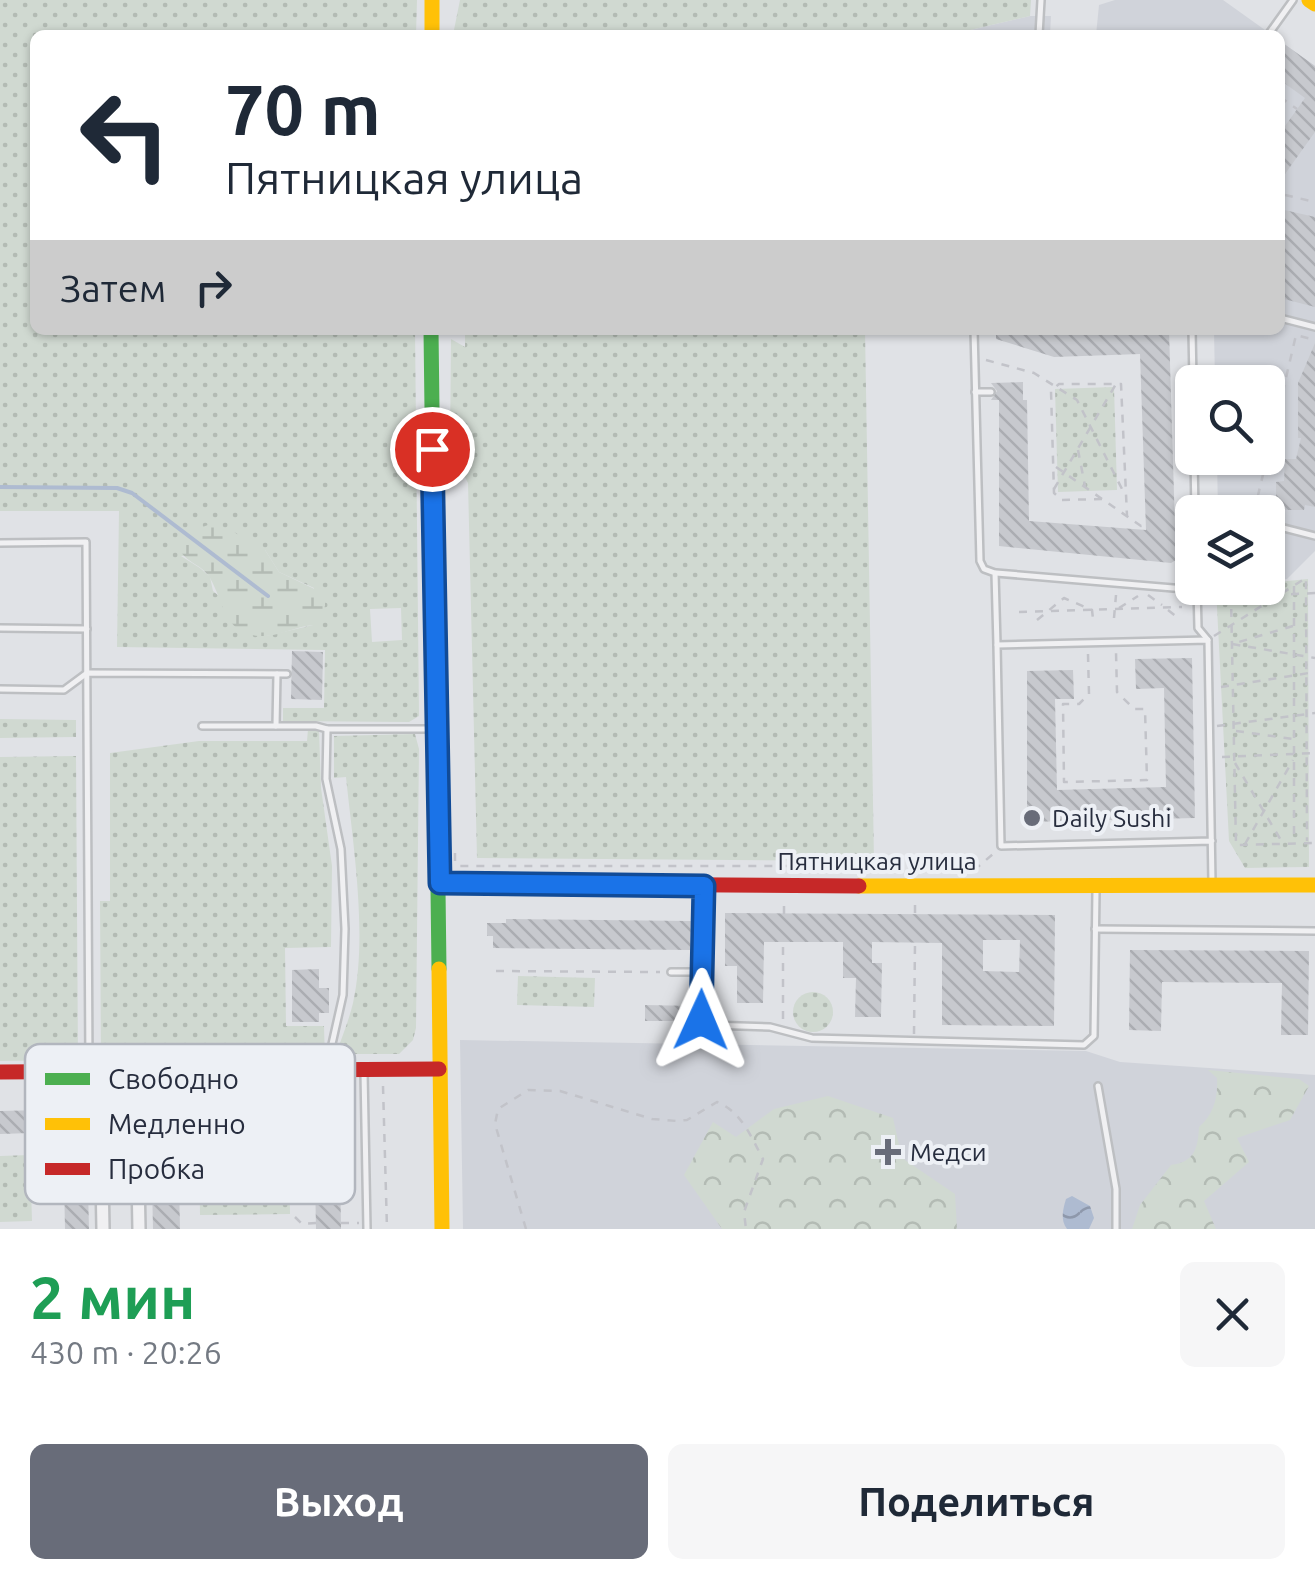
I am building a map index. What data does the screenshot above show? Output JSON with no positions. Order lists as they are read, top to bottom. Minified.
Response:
{"streets":{"street":["Пятницкая улица"]},"places":{"other":["Daily Sushi"],"health":["Медси"]},"legend":["Свободно","Медленно","Пробка"],"page":{"turn":["70 m","Пятницкая улица"],"then":"Затем","heading":["2 мин","430 m · 20:26"],"buttons":["Выход","Поделиться"]}}
